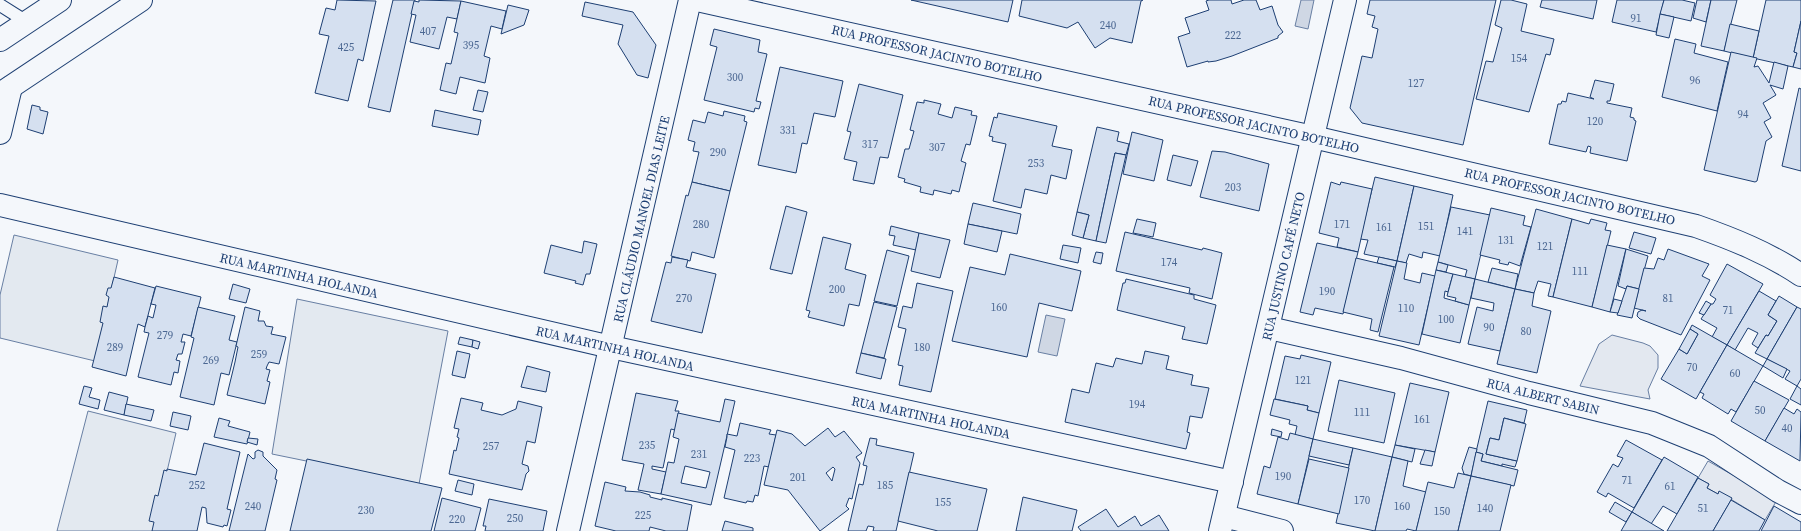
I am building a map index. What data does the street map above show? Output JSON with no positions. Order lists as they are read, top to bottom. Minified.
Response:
{"streets":{"street":["RUA PROFESSOR JACINTO BOTELHO","RUA CLÁUDIO MANOEL DIAS LEITE","RUA JUSTINO CAFÉ NETO","RUA MARTINHA HOLANDA","RUA ALBERT SABIN"]},"crossings":[["RUA PROFESSOR JACINTO BOTELHO","RUA JUSTINO CAFÉ NETO"],["RUA CLÁUDIO MANOEL DIAS LEITE","RUA MARTINHA HOLANDA"],["RUA JUSTINO CAFÉ NETO","RUA MARTINHA HOLANDA"],["RUA JUSTINO CAFÉ NETO","RUA ALBERT SABIN"]],"house_numbers":["91","240","407","222","395","425","154","300","96","127","94","120","331","317","307","290","253","203","280","171","151","161","141","131","121","174","111","200","190","270","81","160","110","71","100","90","80","279","289","180","259","269","70","60","121","194","50","111","161","40","235","257","231","223","190","201","71","252","185","61","170","155","240","160","140","51","230","150","225","250","220"]}
